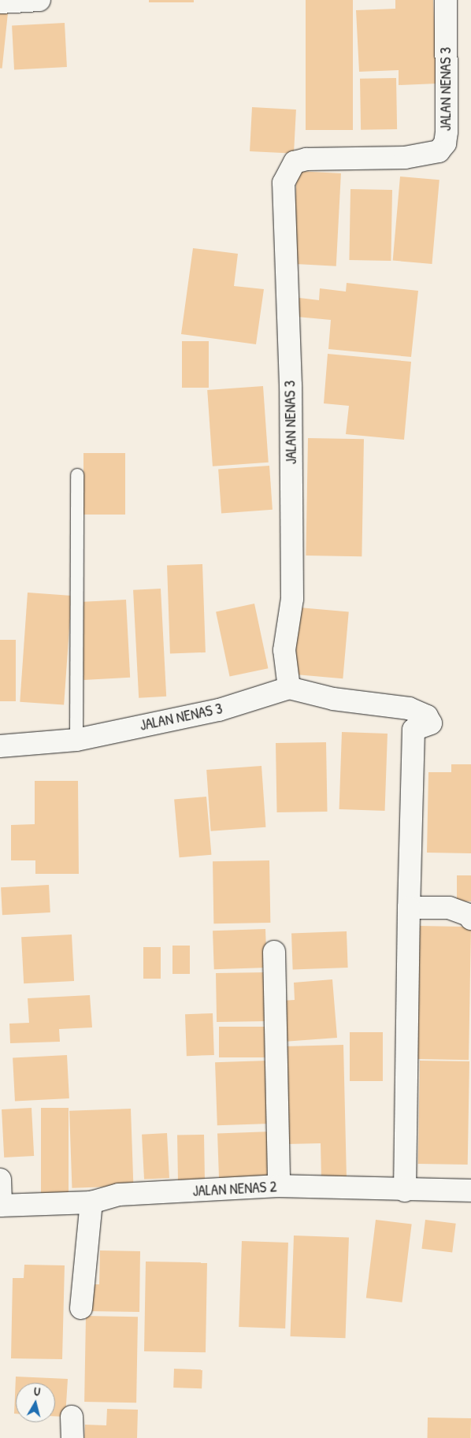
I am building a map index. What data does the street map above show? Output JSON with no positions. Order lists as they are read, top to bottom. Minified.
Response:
{"streets":{"street":["JALAN NENAS 3","JALAN NENAS 2"]},"north":"top"}
